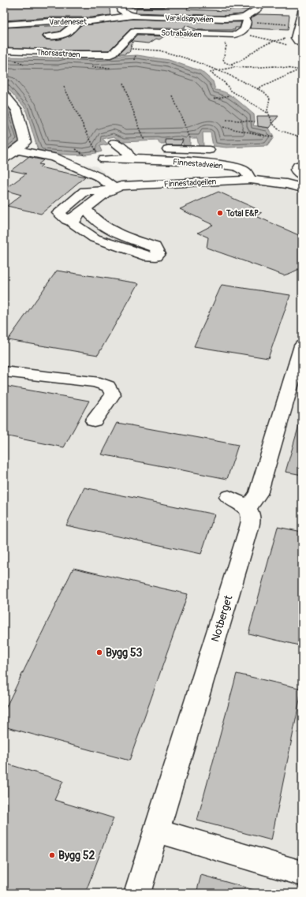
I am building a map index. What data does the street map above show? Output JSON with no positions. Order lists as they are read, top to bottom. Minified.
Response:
{"streets":{"street":["Varaldsøyveien","Vardeneset","Sotrabakken","Thorsastraen","Finnestadveien","Finnestadgeilen","Notberget"]},"crossings":[["Varaldsøyveien","Vardeneset"],["Sotrabakken","Thorsastraen"],["Finnestadveien","Finnestadgeilen"]],"places":["Total E&P","Bygg 53","Bygg 52"]}
